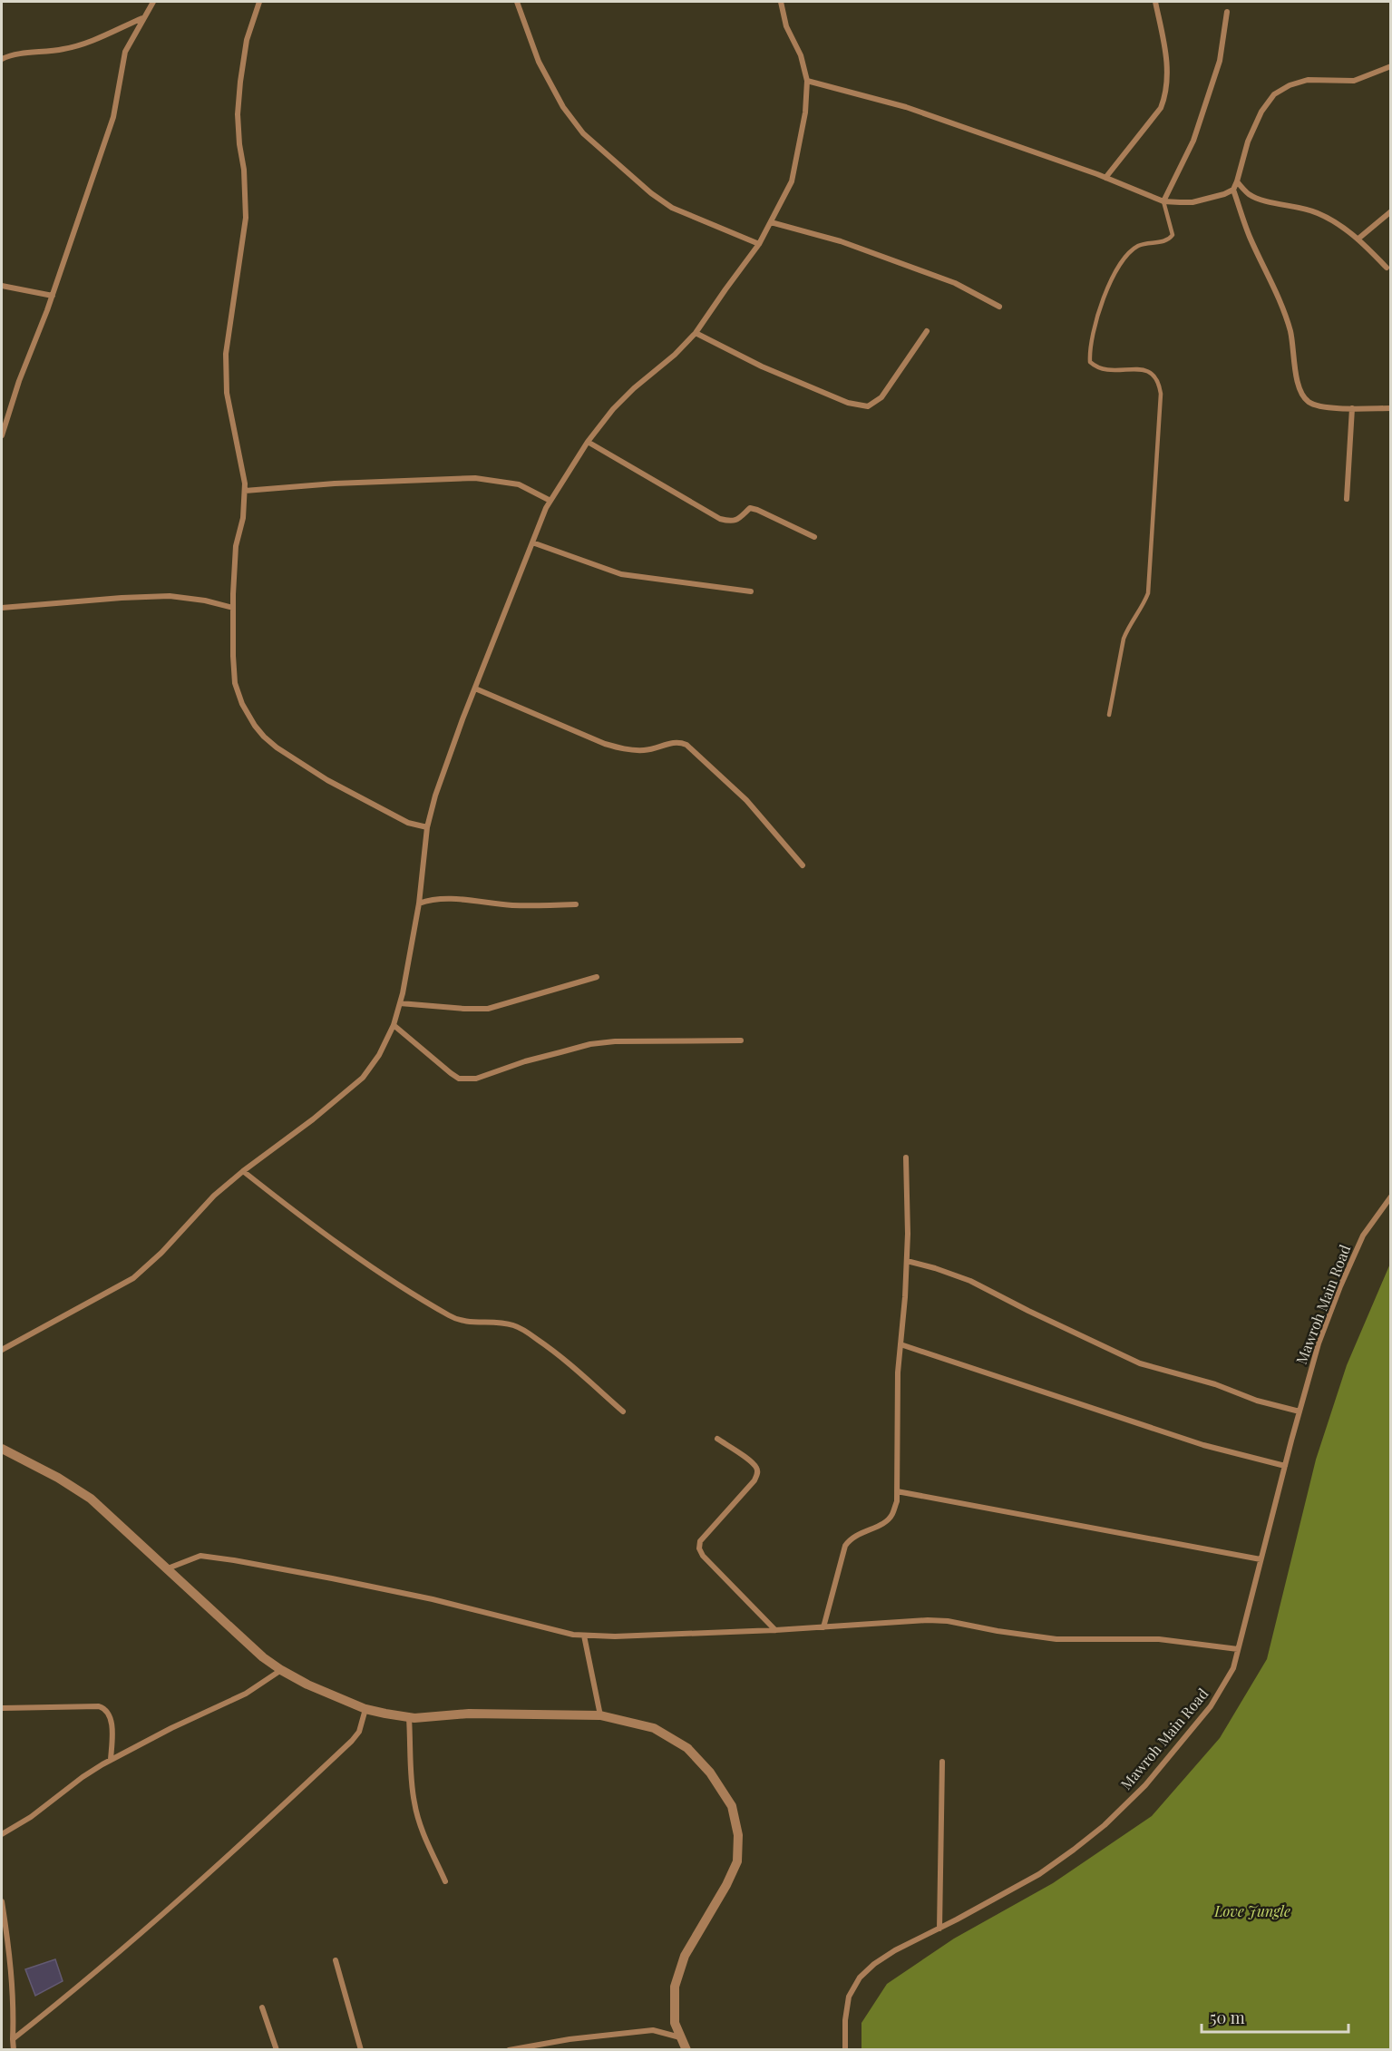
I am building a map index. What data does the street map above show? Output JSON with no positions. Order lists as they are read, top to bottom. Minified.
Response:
{"streets":{"street":["Mawroh Main Road"]},"parks":["Love Jungle"],"scale_bar":"50 m"}
